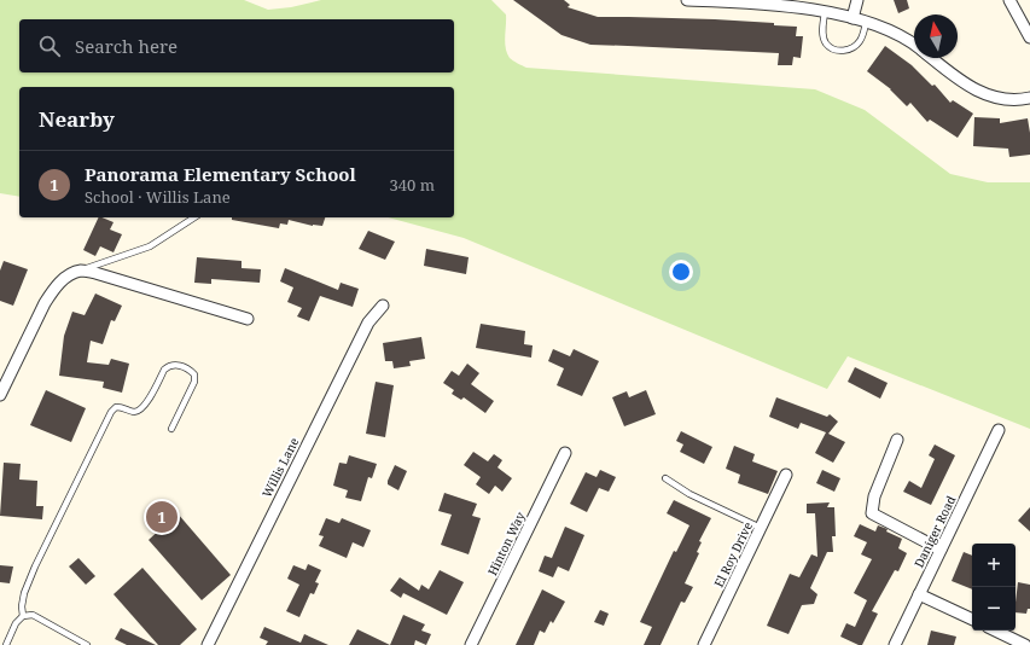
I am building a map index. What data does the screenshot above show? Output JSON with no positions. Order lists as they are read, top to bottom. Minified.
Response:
{"streets":{"street":["Willis Lane","Daniger Road","Hinton Way","El Roy Drive"]},"north":"top","page":{"search":"Search here","heading":"Nearby","list":[{"mark":"1","name":"Panorama Elementary School","note":"School · Willis Lane","value":"340 m"}],"pins":"1","map_buttons":["+","−"]}}
